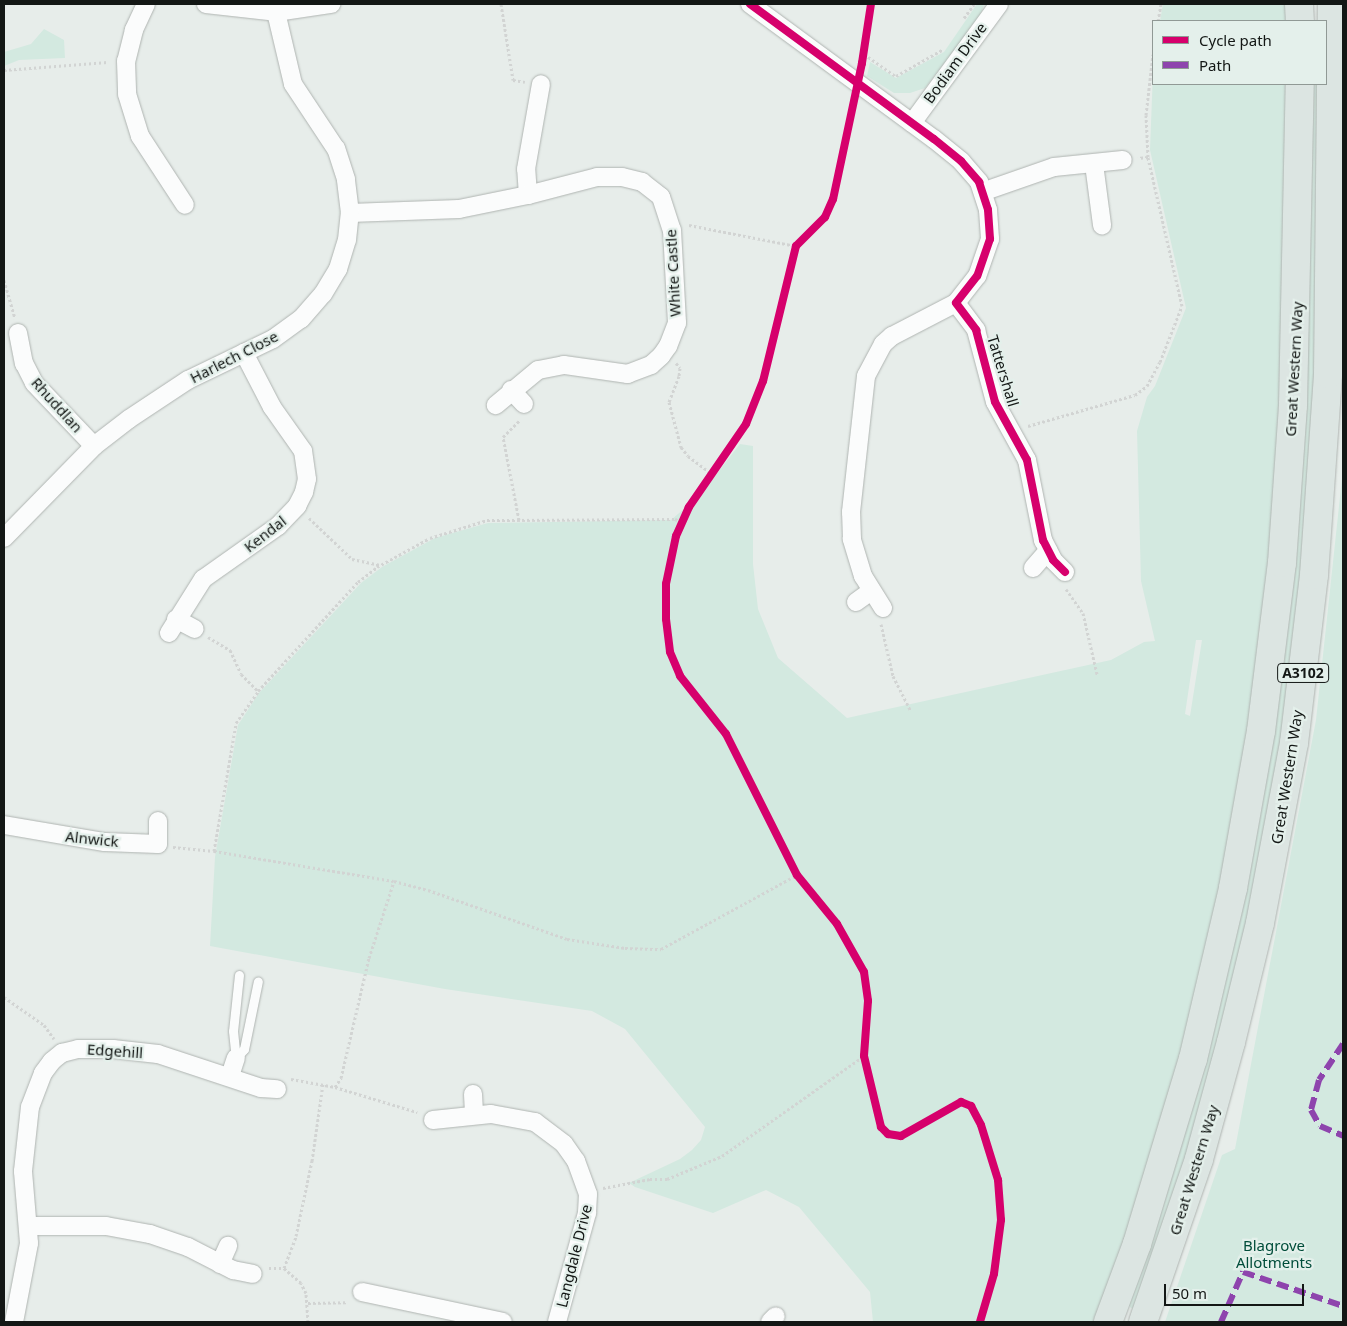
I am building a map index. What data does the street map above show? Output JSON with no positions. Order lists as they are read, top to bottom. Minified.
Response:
{"streets":{"main road":["Great Western Way","A3102"],"street":["Bodiam Drive","White Castle","Harlech Close","Tattershall","Rhuddlan","Kendal","Alnwick","Edgehill","Langdale Drive"]},"crossings":[["White Castle","Harlech Close"],["Harlech Close","Rhuddlan"],["Harlech Close","Kendal"]],"parks":["Blagrove Allotments"],"legend":["Cycle path","Path"],"scale_bar":"50 m"}
